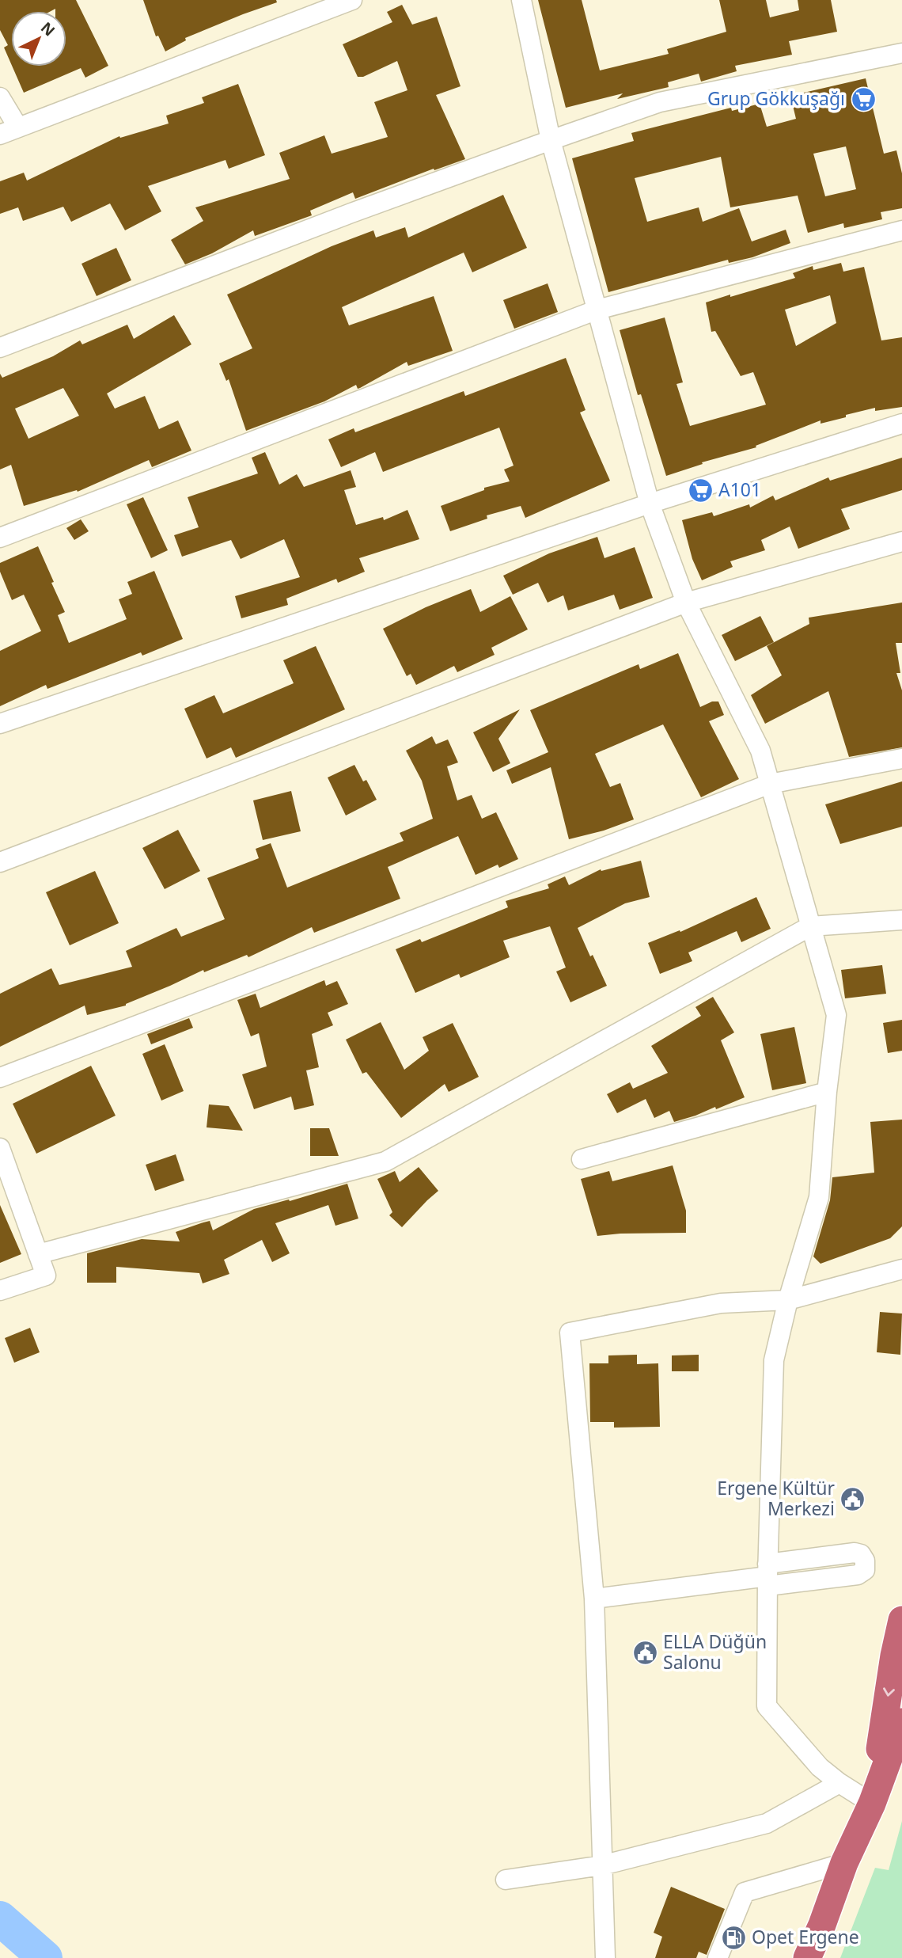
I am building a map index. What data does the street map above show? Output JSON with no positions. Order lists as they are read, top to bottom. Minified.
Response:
{"places":{"supermarket":["Grup Gökkuşağı","A101"],"public building":["Ergene Kültür Merkezi","ELLA Düğün Salonu"],"fuel station":["Opet Ergene"]},"north":"top right"}
